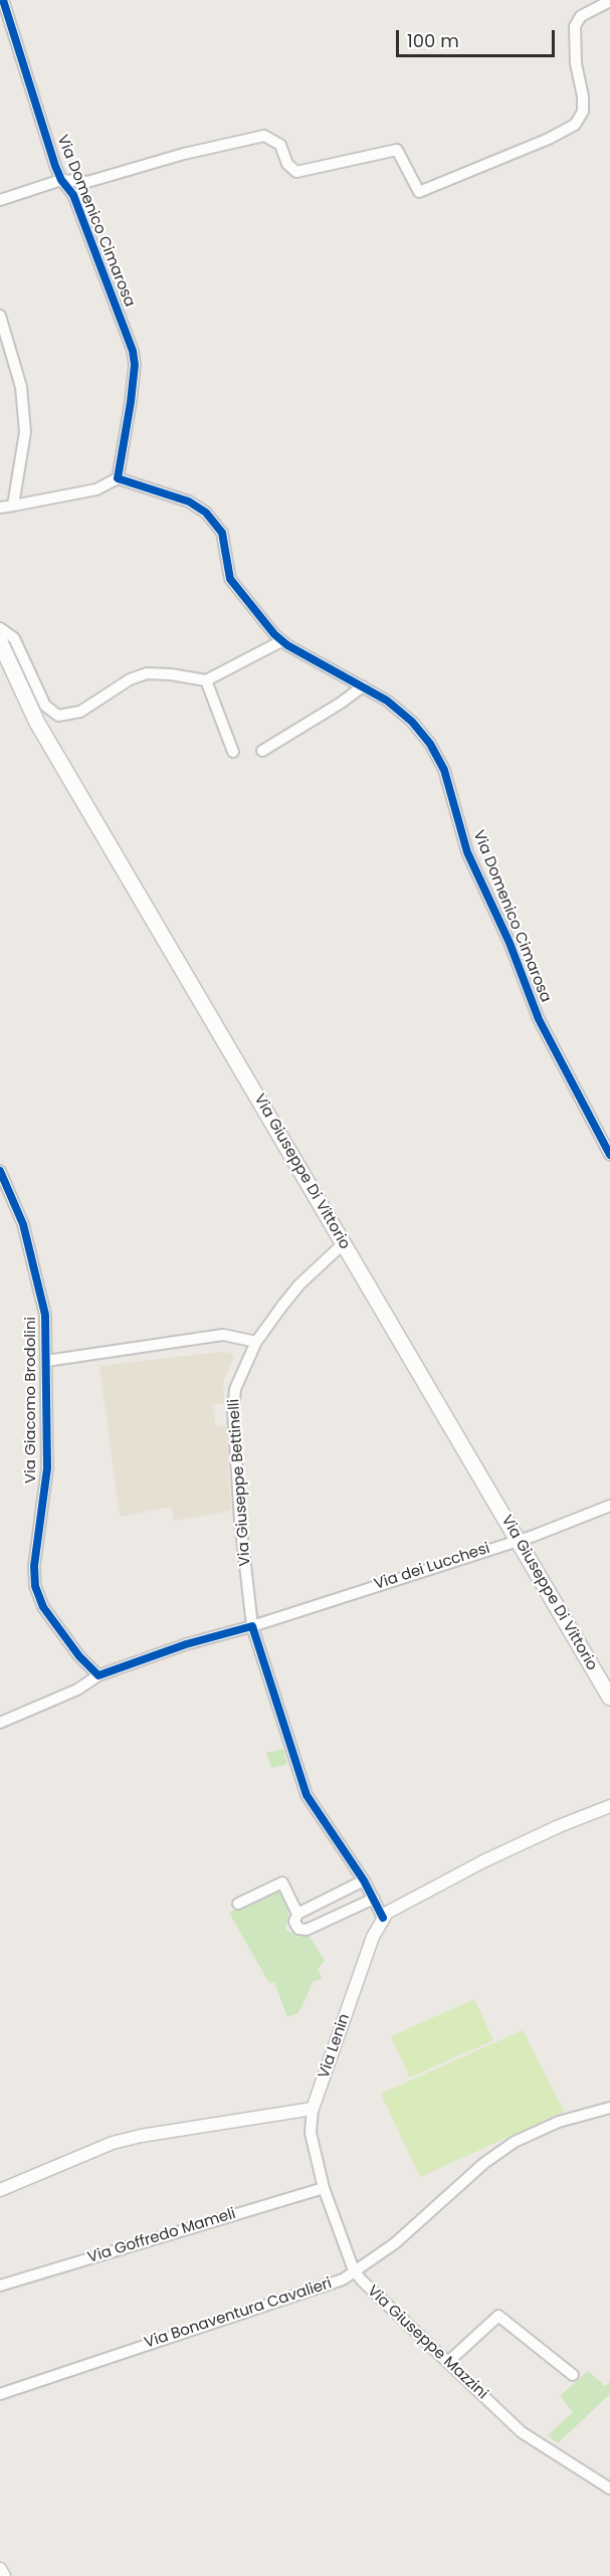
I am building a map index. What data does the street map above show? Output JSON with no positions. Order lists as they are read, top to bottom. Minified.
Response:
{"streets":{"main road":["Via Giuseppe Di Vittorio"],"street":["Via Domenico Cimarosa","Via Giacomo Brodolini","Via Giuseppe Bettinelli","Via dei Lucchesi","Via Lenin","Via Goffredo Mameli","Via Bonaventura Cavalieri","Via Giuseppe Mazzini"]},"crossings":[["Via Giuseppe Di Vittorio","Via Giuseppe Bettinelli"],["Via Giuseppe Di Vittorio","Via dei Lucchesi"],["Via Giuseppe Bettinelli","Via dei Lucchesi"],["Via Lenin","Via Giuseppe Mazzini"],["Via Goffredo Mameli","Via Giuseppe Mazzini"],["Via Bonaventura Cavalieri","Via Giuseppe Mazzini"]],"scale_bar":"100 m"}
